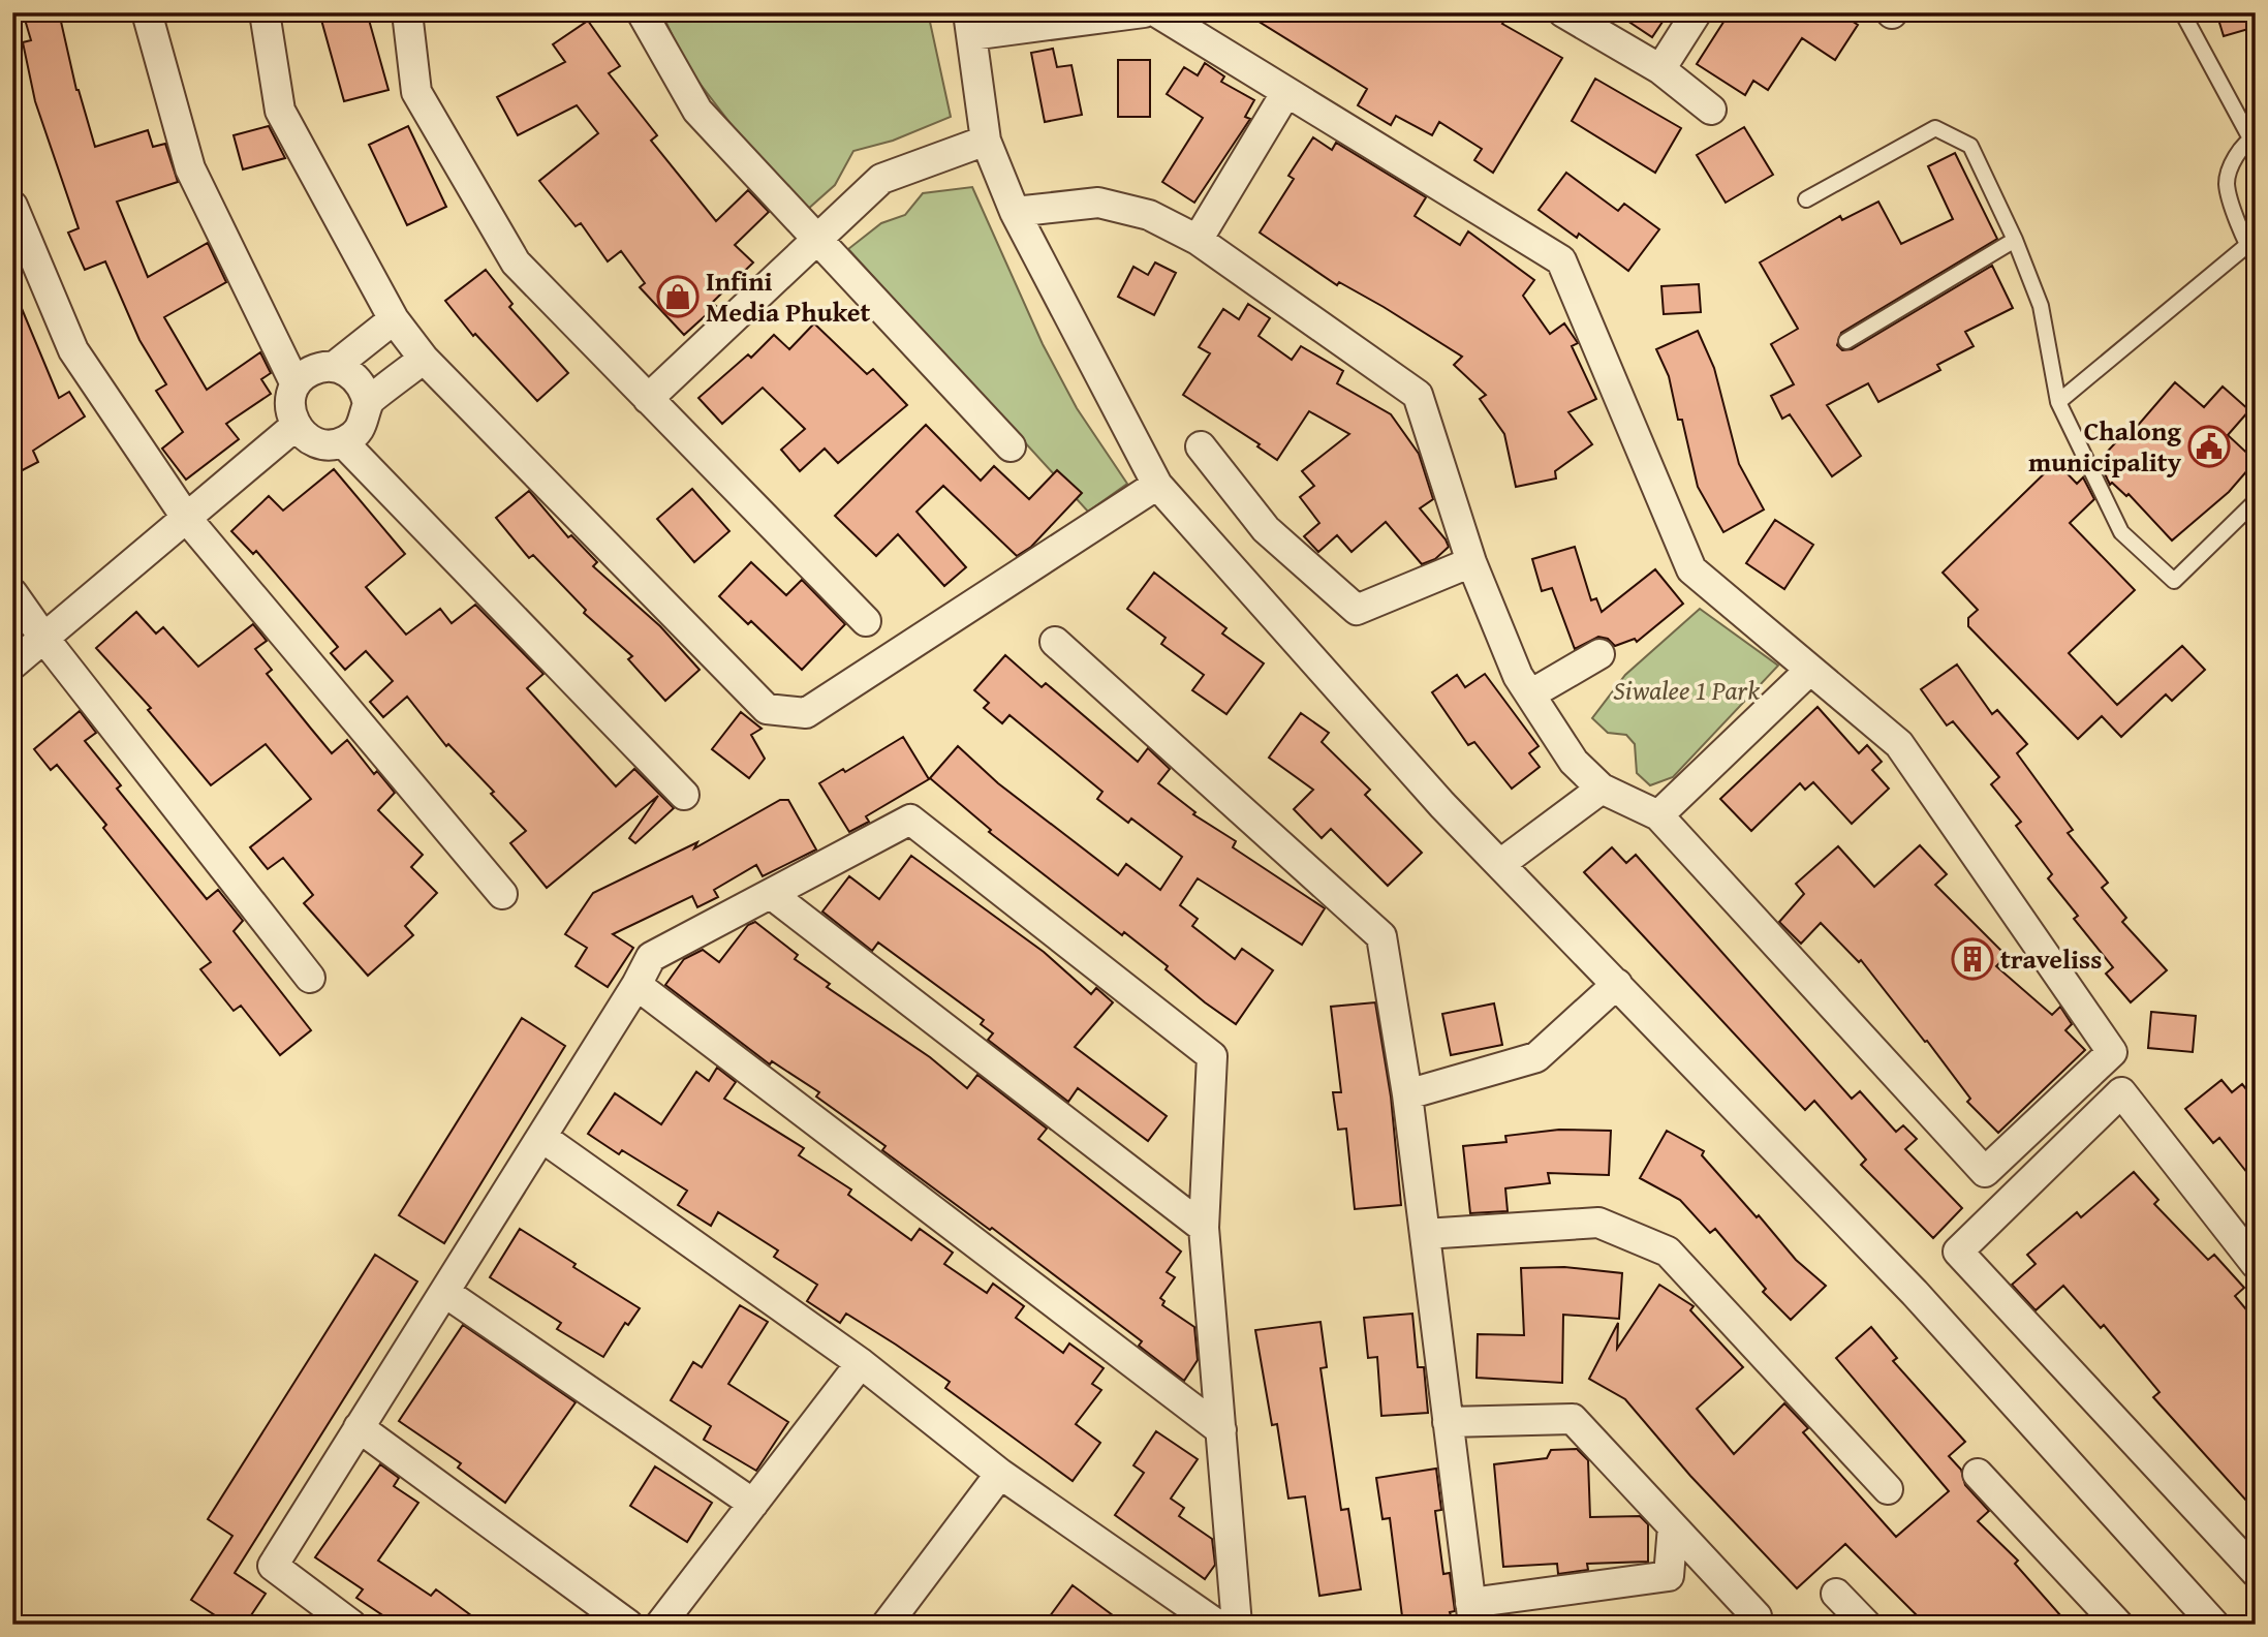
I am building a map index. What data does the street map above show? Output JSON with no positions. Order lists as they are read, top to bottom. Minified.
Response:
{"parks":["Siwalee 1 Park"],"places":{"shop":["Infini Media Phuket"],"public building":["Chalong municipality"],"building":["traveliss"]}}
